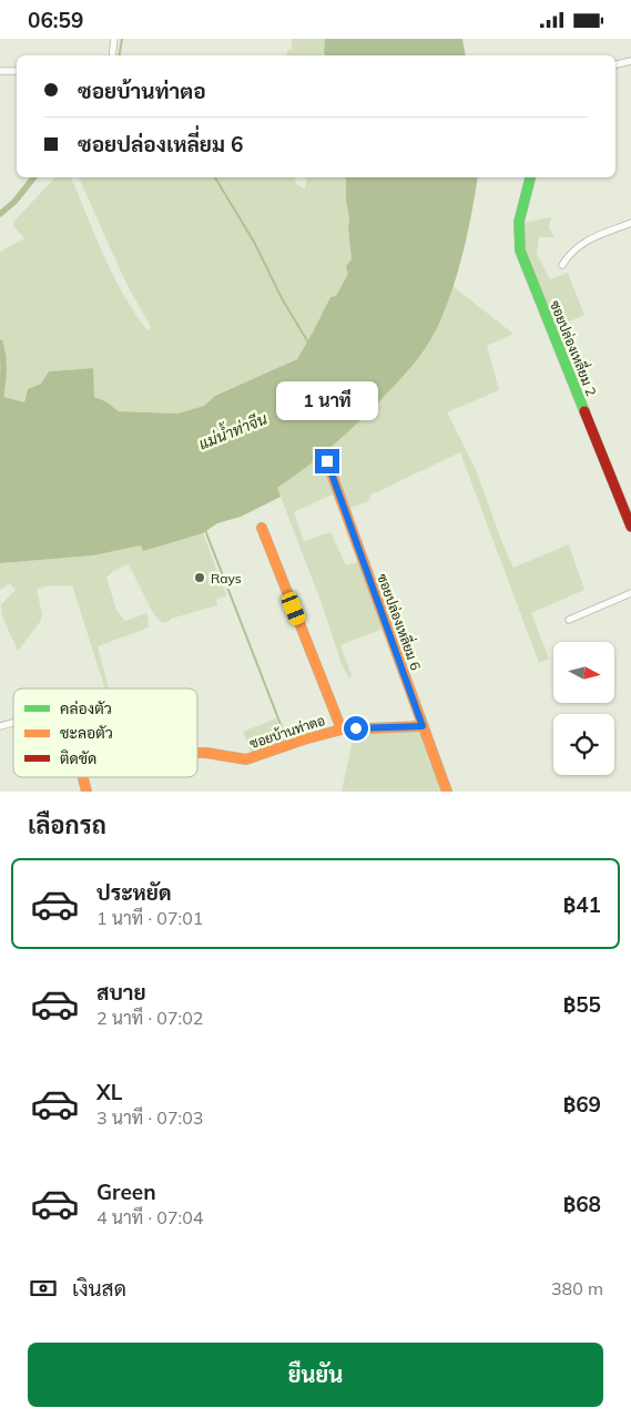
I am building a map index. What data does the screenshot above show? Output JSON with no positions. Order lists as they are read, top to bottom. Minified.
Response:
{"streets":{"street":["ซอยปล่องเหลี่ยม 2","ซอยปล่องเหลี่ยม 6","ซอยบ้านท่าตอ"]},"crossings":[["ซอยปล่องเหลี่ยม 6","ซอยบ้านท่าตอ"]],"water":["แม่น้ำท่าจีน"],"places":["Rays"],"legend":["คล่องตัว","ชะลอตัว","ติดขัด"],"north":"right","page":{"status":"06:59","banner":["ซอยบ้านท่าตอ","ซอยปล่องเหลี่ยม 6"],"bubble":"1 นาที","heading":"เลือกรถ","list":[{"name":"ประหยัด","note":"1 นาที · 07:01","value":"฿41"},{"name":"สบาย","note":"2 นาที · 07:02","value":"฿55"},{"name":"XL","note":"3 นาที · 07:03","value":"฿69"},{"name":"Green","note":"4 นาที · 07:04","value":"฿68"}],"pay":["เงินสด","380 m"],"buttons":"ยืนยัน"}}
